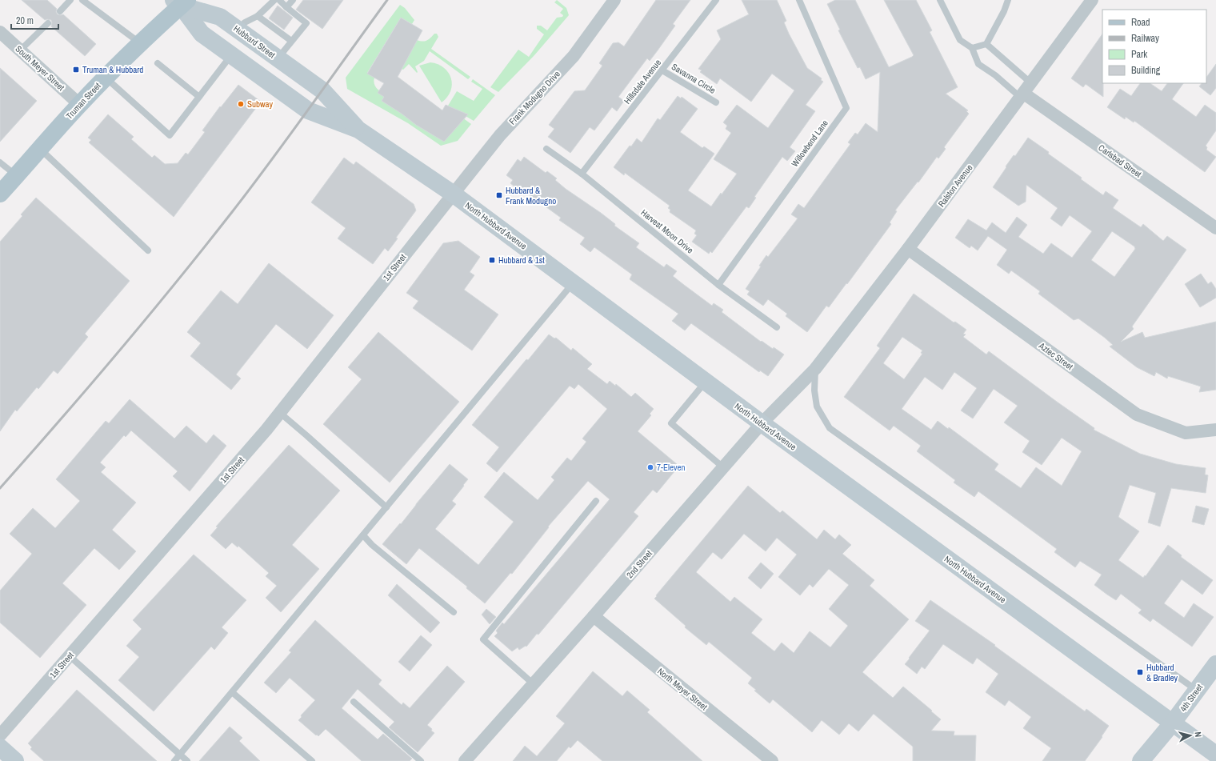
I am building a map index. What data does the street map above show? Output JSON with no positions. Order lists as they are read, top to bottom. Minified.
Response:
{"streets":{"main road":["Hubbard Street","Truman Street","North Hubbard Avenue","4th Street"],"street":["South Meyer Street","Frank Modugno Drive","Carlsbad Street","Ralston Avenue","1st Street","Aztec Street","2nd Street","North Meyer Street"],"lane":["Savanna Circle","Hillsdale Avenue","Willowbend Lane","Harvest Moon Drive"]},"crossings":[["Hubbard Street","Truman Street"],["Hubbard Street","North Hubbard Avenue"],["South Meyer Street","Truman Street"],["Savanna Circle","Hillsdale Avenue"],["Hillsdale Avenue","Harvest Moon Drive"],["Frank Modugno Drive","North Hubbard Avenue"],["Frank Modugno Drive","1st Street"],["Willowbend Lane","Harvest Moon Drive"],["Carlsbad Street","Ralston Avenue"],["Ralston Avenue","Aztec Street"],["Ralston Avenue","2nd Street"],["North Hubbard Avenue","1st Street"],["North Hubbard Avenue","2nd Street"],["North Hubbard Avenue","4th Street"],["2nd Street","North Meyer Street"]],"places":{"transit":["Truman & Hubbard","Hubbard & Frank Modugno","Hubbard & 1st","Hubbard & Bradley"],"other":["Subway","7-Eleven"]},"legend":["Road","Railway","Park","Building"],"scale_bar":"20 m","north":"right"}
